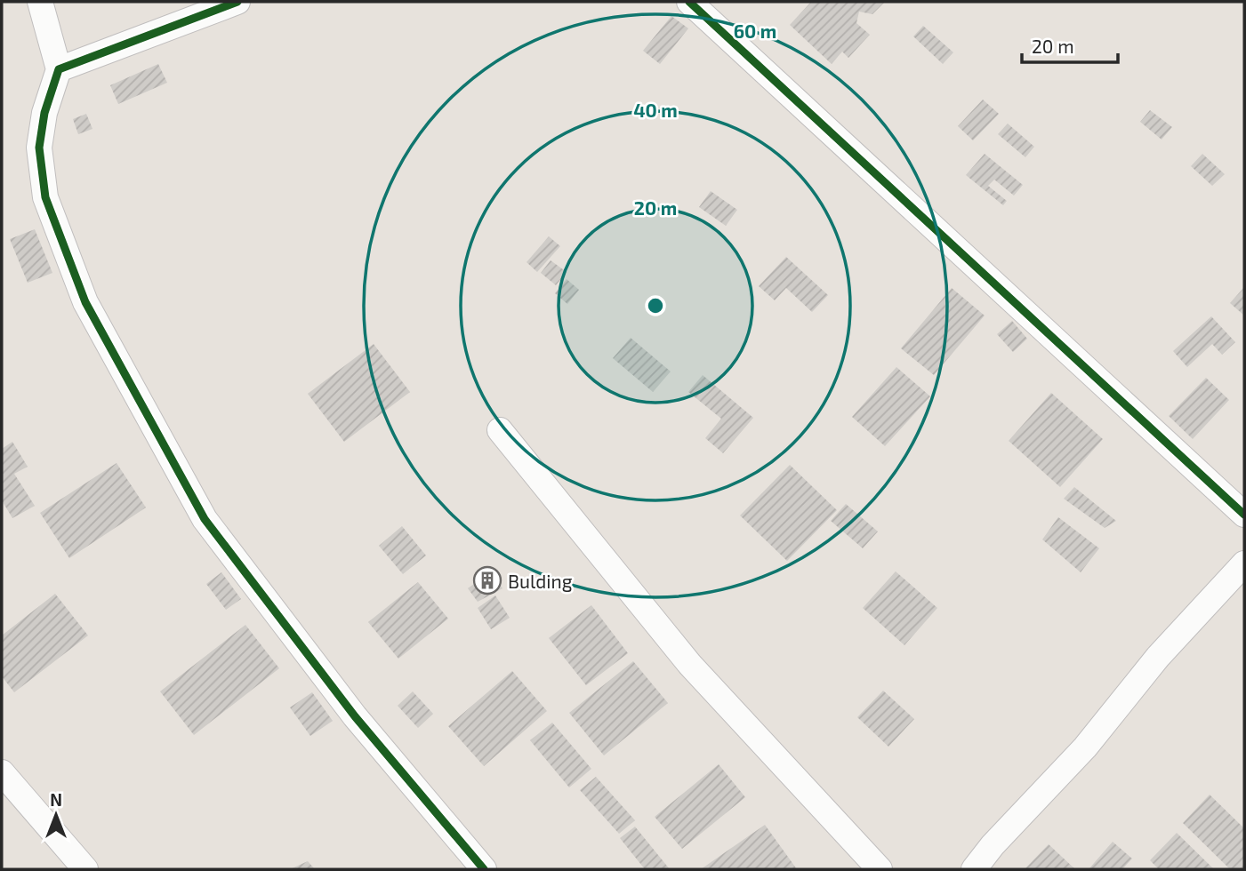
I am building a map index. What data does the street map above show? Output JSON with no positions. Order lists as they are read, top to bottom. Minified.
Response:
{"places":{"building":["Bulding"]},"scale_bar":"20 m","north":"top","rings":["60 m","40 m","20 m"]}
